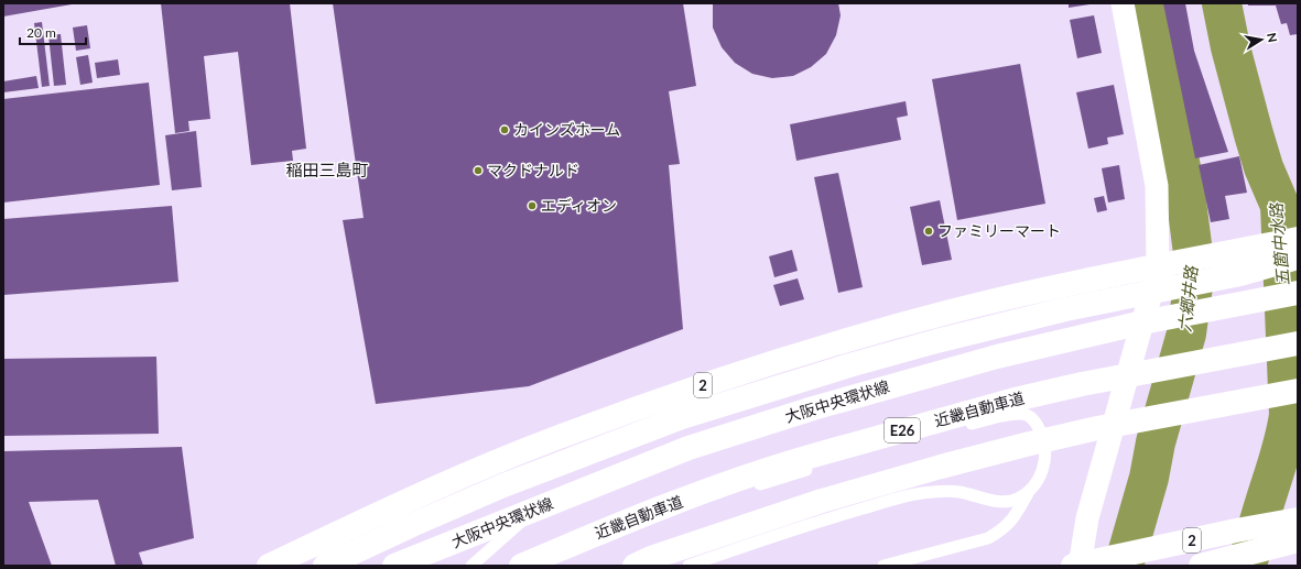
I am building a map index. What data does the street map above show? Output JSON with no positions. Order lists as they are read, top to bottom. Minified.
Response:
{"streets":{"main road":["2","大阪中央環状線","近畿自動車道","E26"]},"districts":["稲田三島町"],"water":["五箇中水路","六郷井路"],"places":["カインズホーム","マクドナルド","エディオン","ファミリーマート"],"scale_bar":"20 m","north":"right"}
